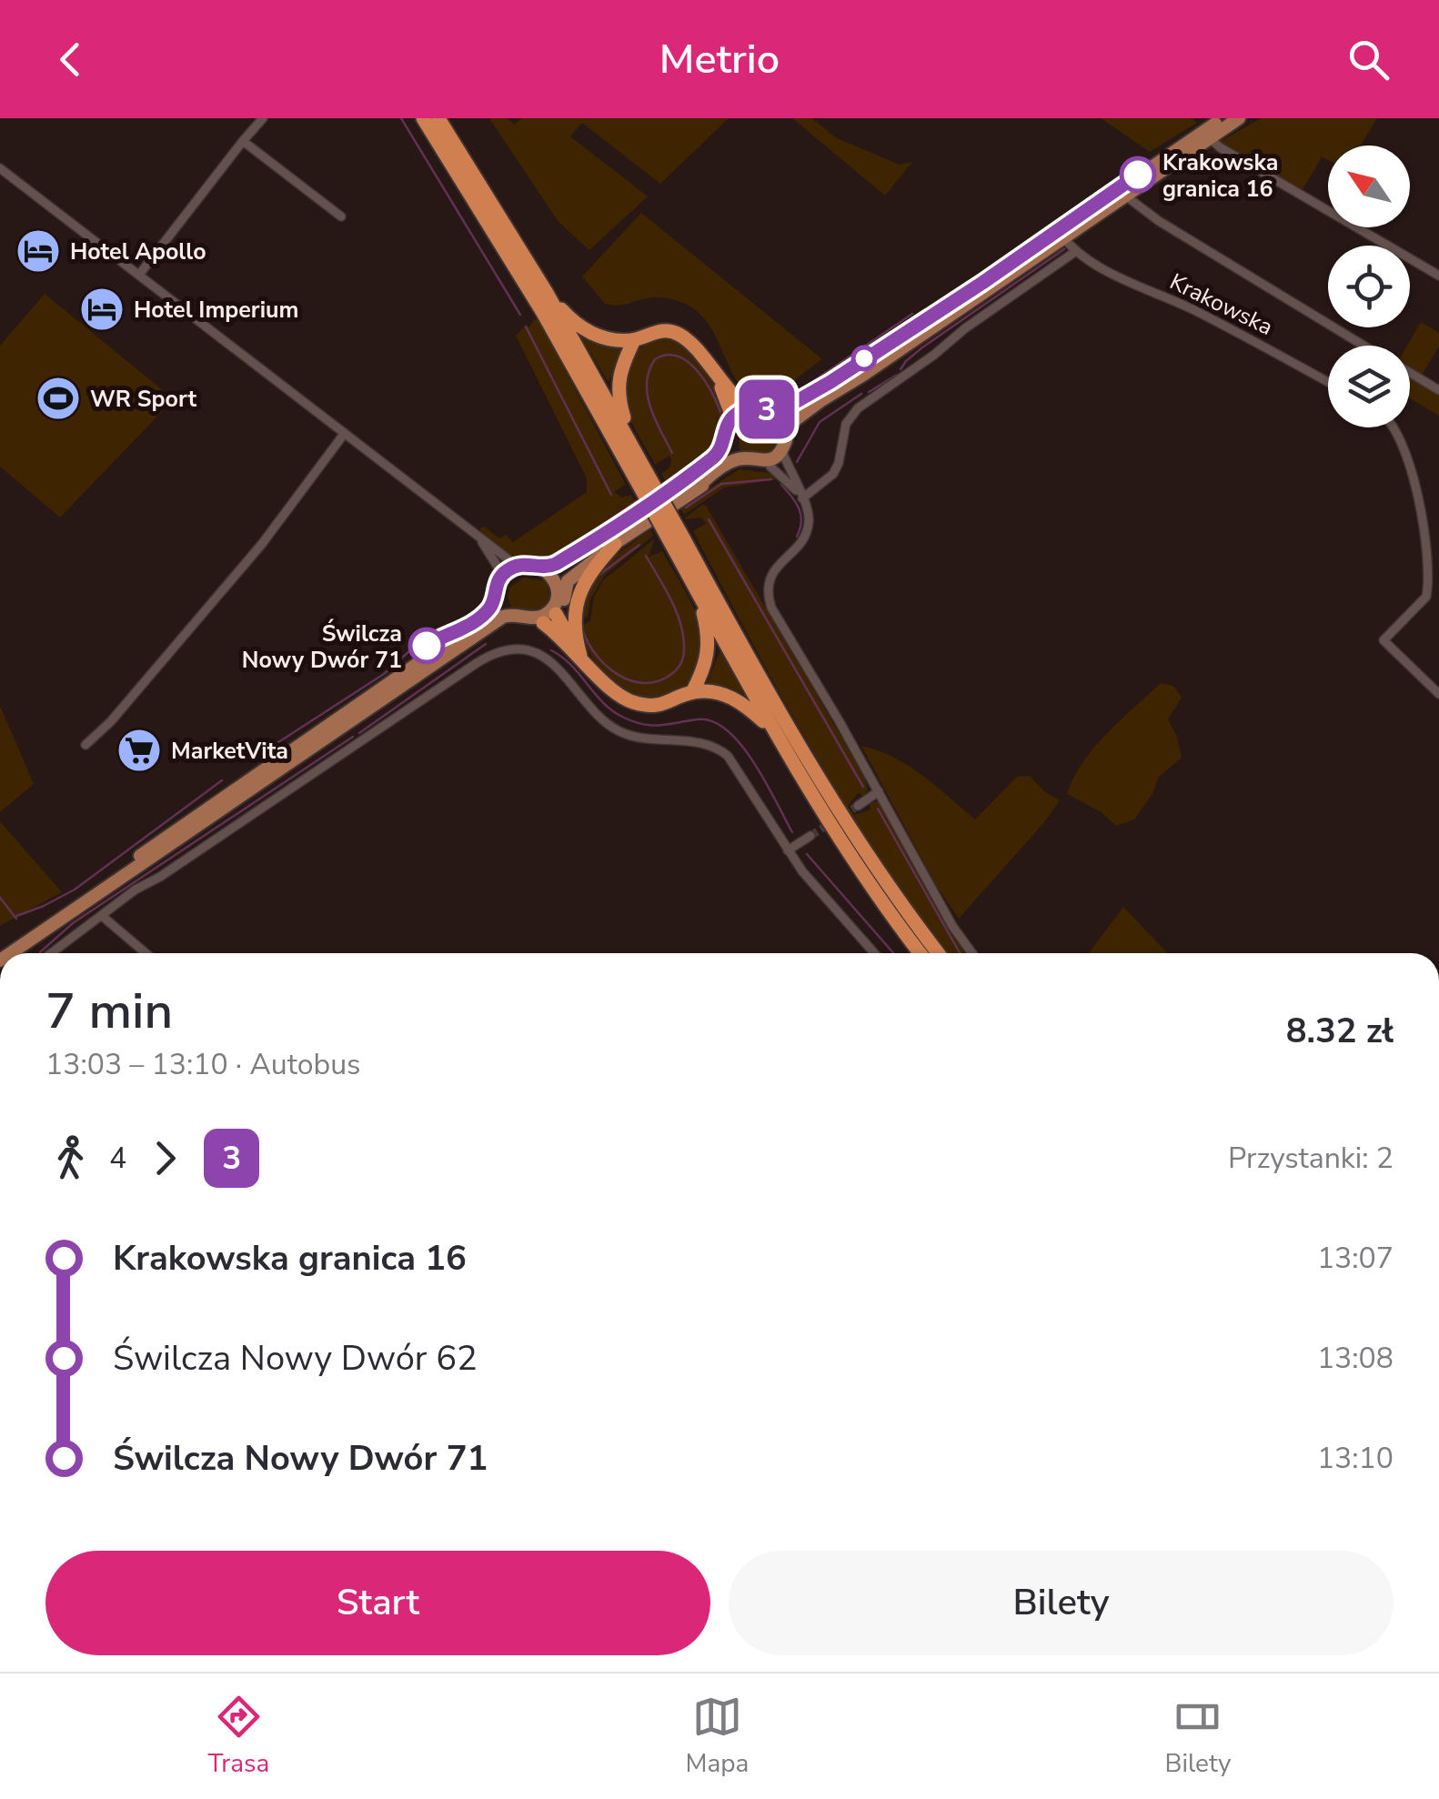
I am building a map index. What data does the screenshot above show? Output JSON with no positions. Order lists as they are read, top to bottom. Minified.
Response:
{"streets":{"street":["Krakowska"]},"places":{"other":["Krakowska granica 16","Świlcza Nowy Dwór 71"],"hotel":["Hotel Apollo","Hotel Imperium"],"sports":["WR Sport"],"supermarket":["MarketVita"]},"lines":["bus line 3"],"north":"top left","page":{"header":"Metrio","on_map":"3","heading":["7 min","13:03 – 13:10 · Autobus","8.32 zł"],"legs":["4","3","Przystanki: 2"],"list":[{"name":"Krakowska granica 16","value":"13:07"},{"name":"Świlcza Nowy Dwór 62","value":"13:08"},{"name":"Świlcza Nowy Dwór 71","value":"13:10"}],"buttons":["Start","Bilety"],"tabs":["Trasa","Mapa","Bilety"]}}
